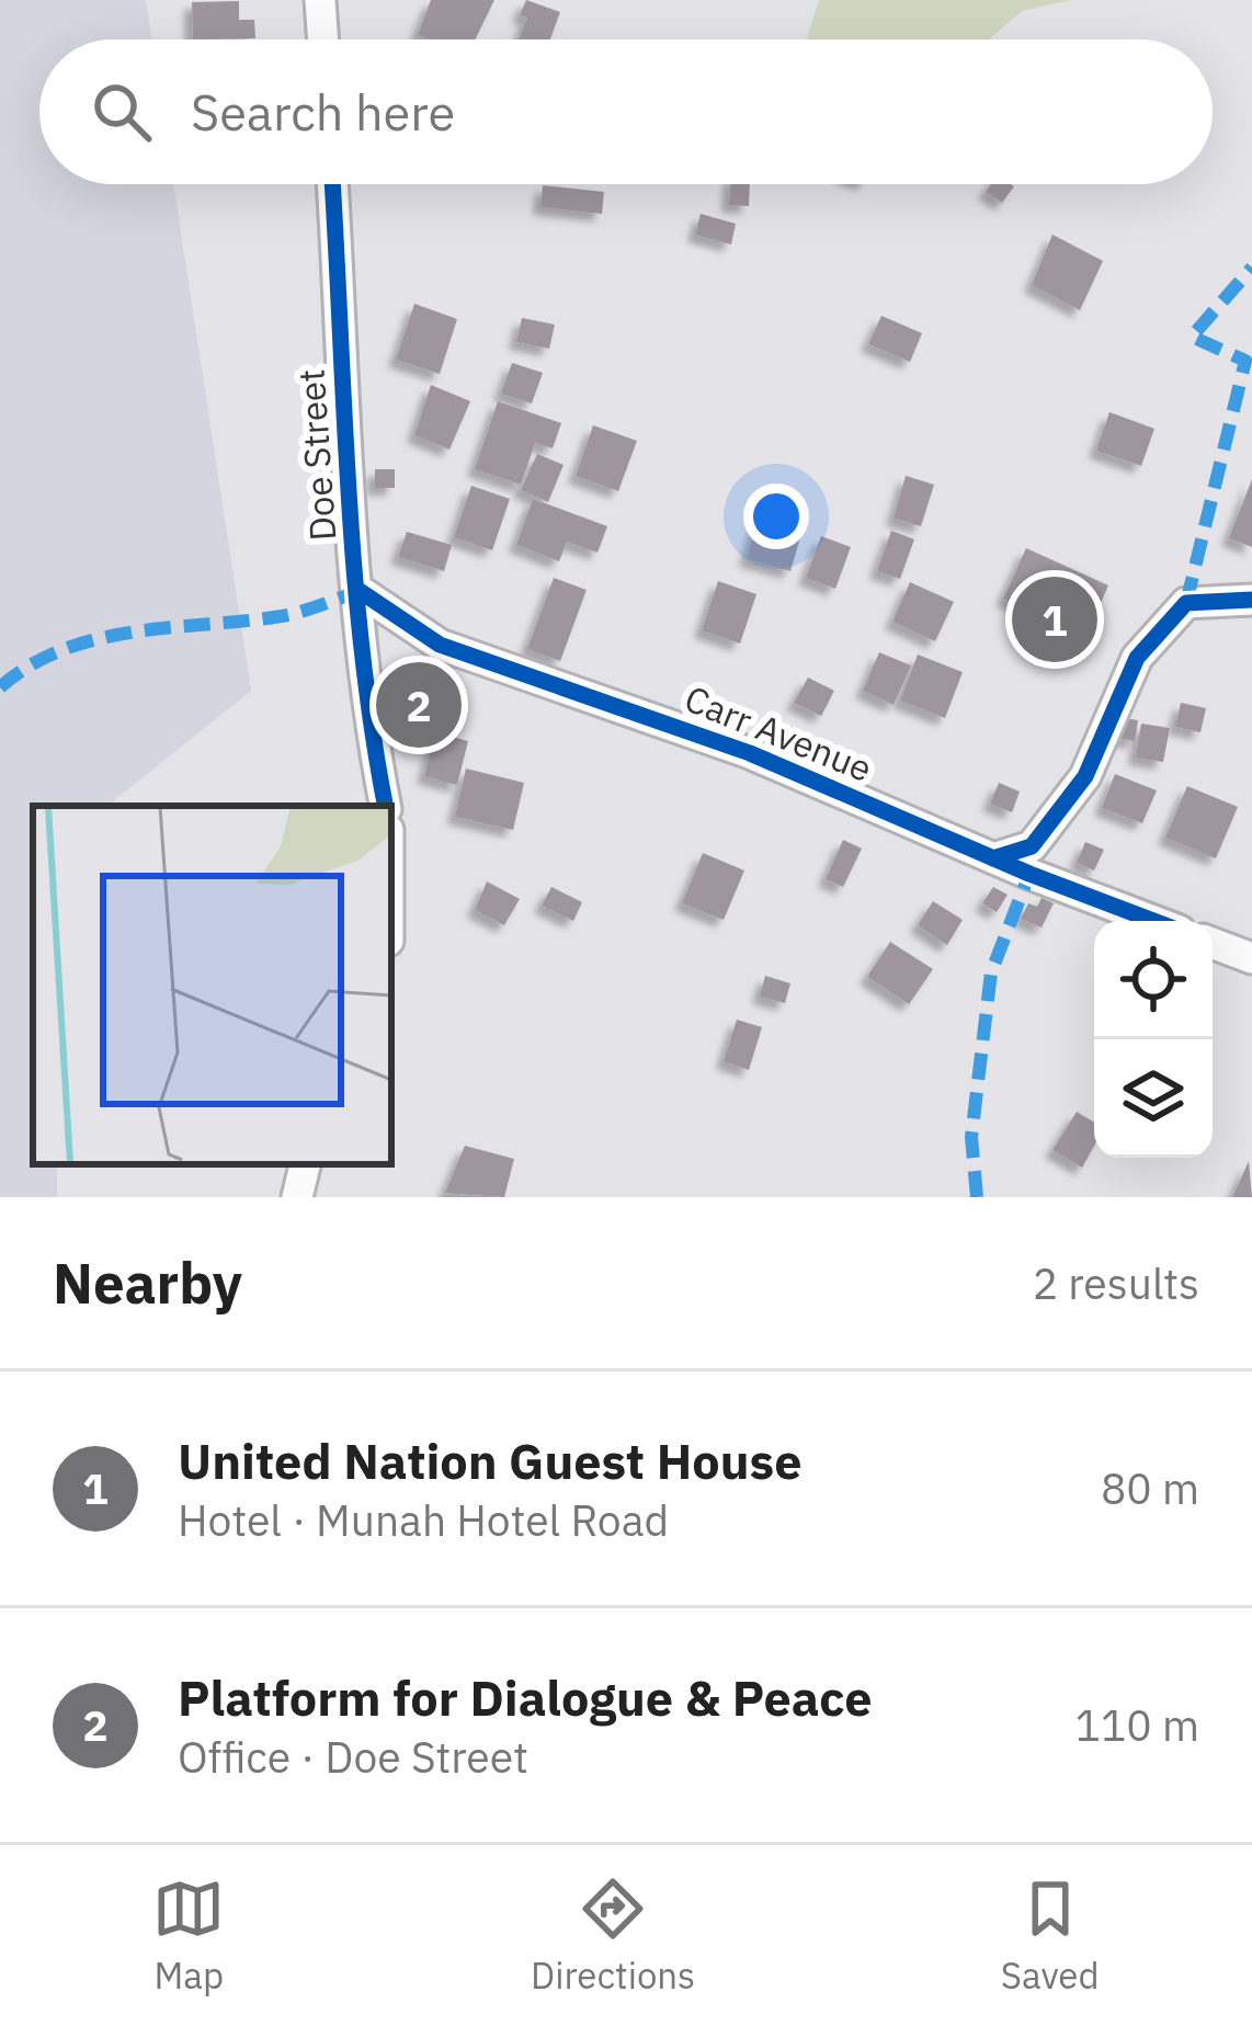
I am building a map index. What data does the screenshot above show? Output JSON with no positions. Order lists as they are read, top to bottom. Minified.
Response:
{"streets":{"street":["Doe Street","Carr Avenue"]},"crossings":[["Doe Street","Carr Avenue"]],"page":{"search":"Search here","pins":["1","2"],"heading":["Nearby","2 results"],"list":[{"mark":"1","name":"United Nation Guest House","note":"Hotel · Munah Hotel Road","value":"80 m"},{"mark":"2","name":"Platform for Dialogue & Peace","note":"Office · Doe Street","value":"110 m"}],"nav":["Map","Directions","Saved"]}}
